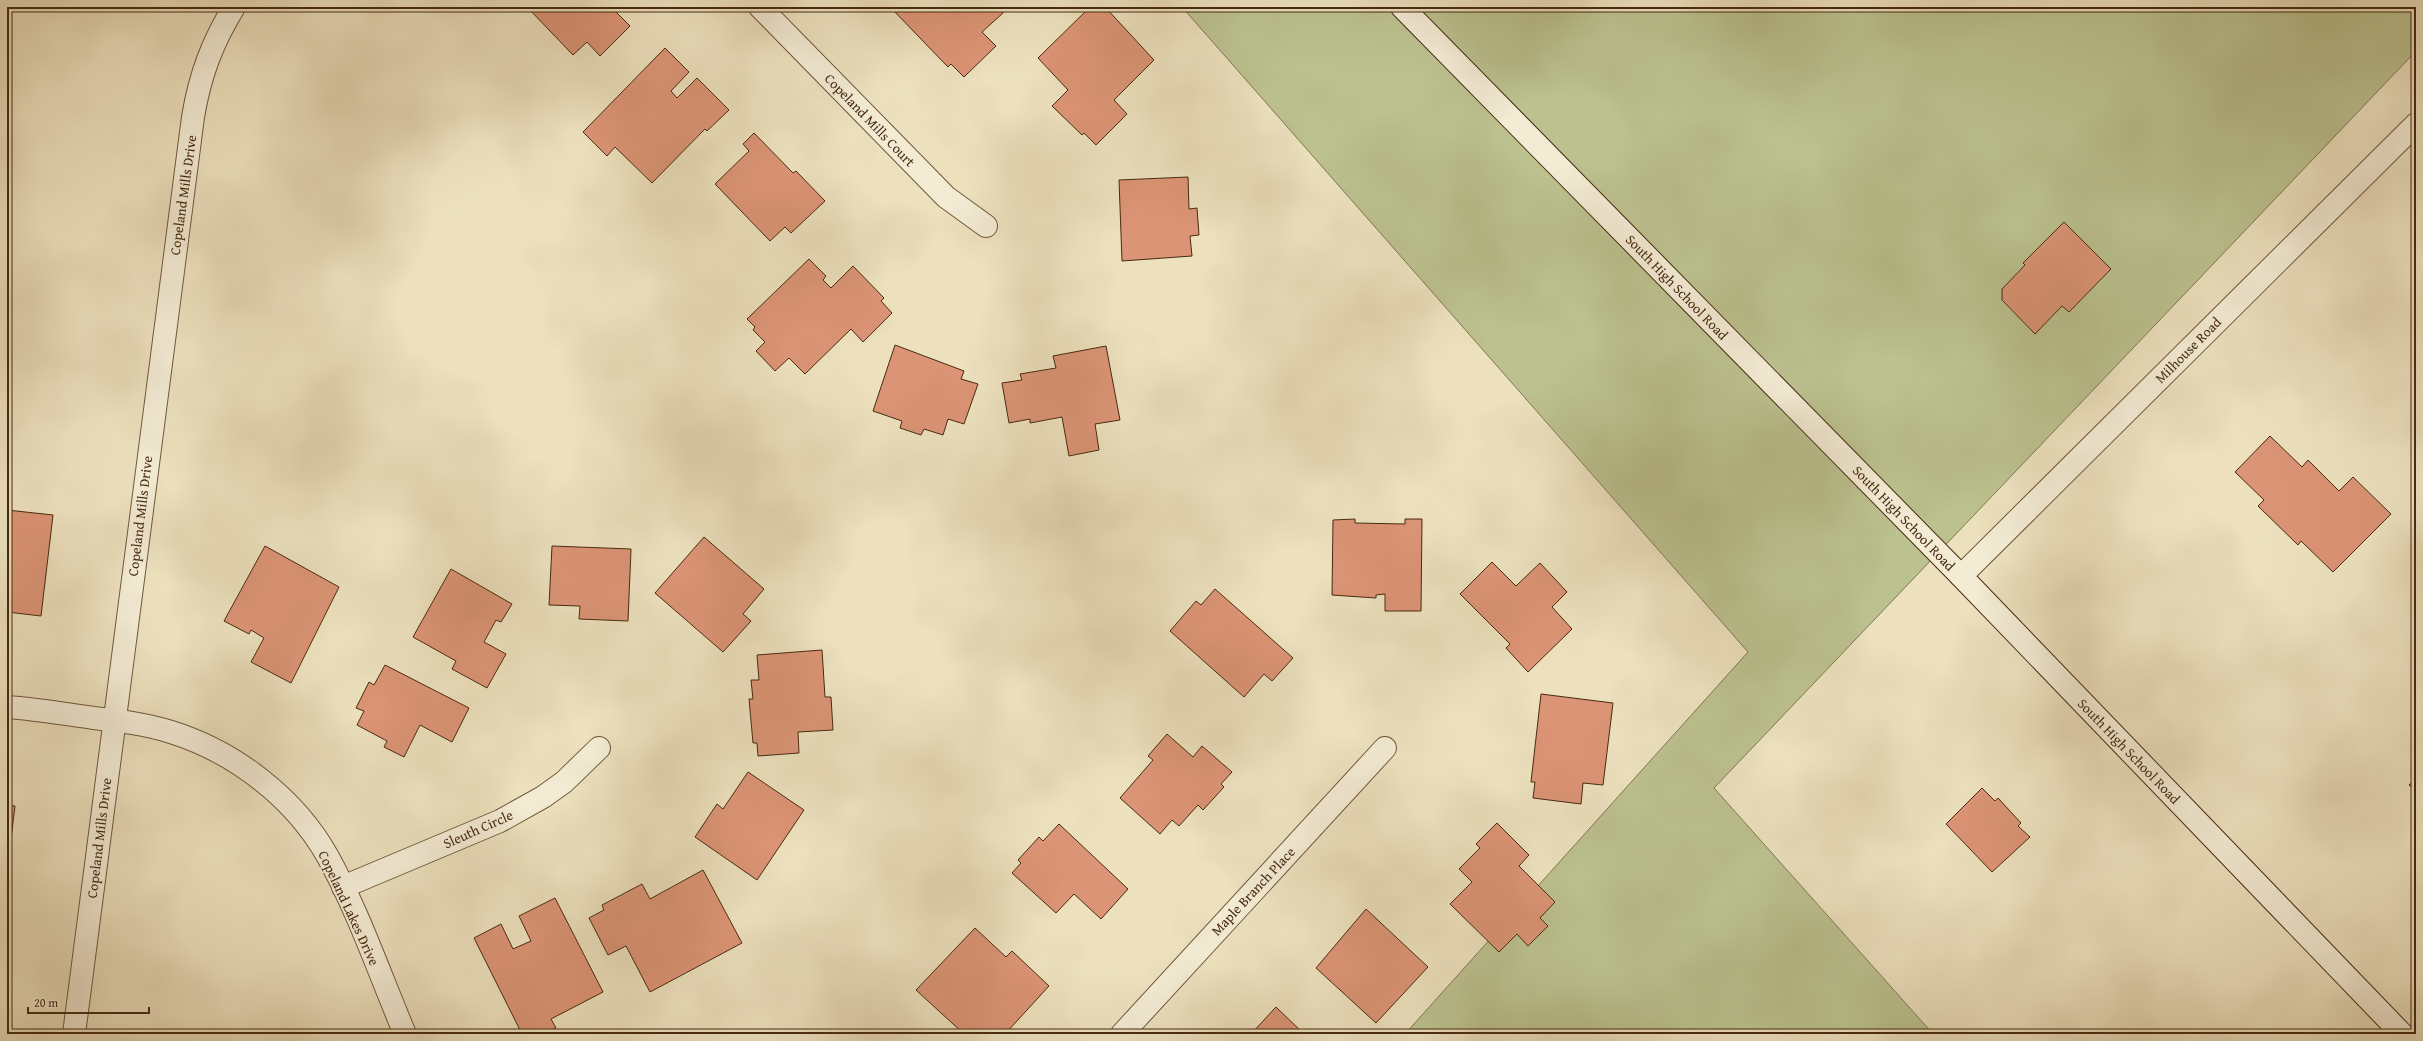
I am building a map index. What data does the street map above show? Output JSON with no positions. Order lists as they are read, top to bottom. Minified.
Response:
{"streets":{"street":["Copeland Mills Court","Copeland Mills Drive","South High School Road","Milhouse Road","Sleuth Circle","Maple Branch Place","Copeland Lakes Drive"]},"crossings":[["Copeland Mills Drive","Copeland Lakes Drive"],["South High School Road","Milhouse Road"],["Sleuth Circle","Copeland Lakes Drive"]],"scale_bar":"20 m"}
